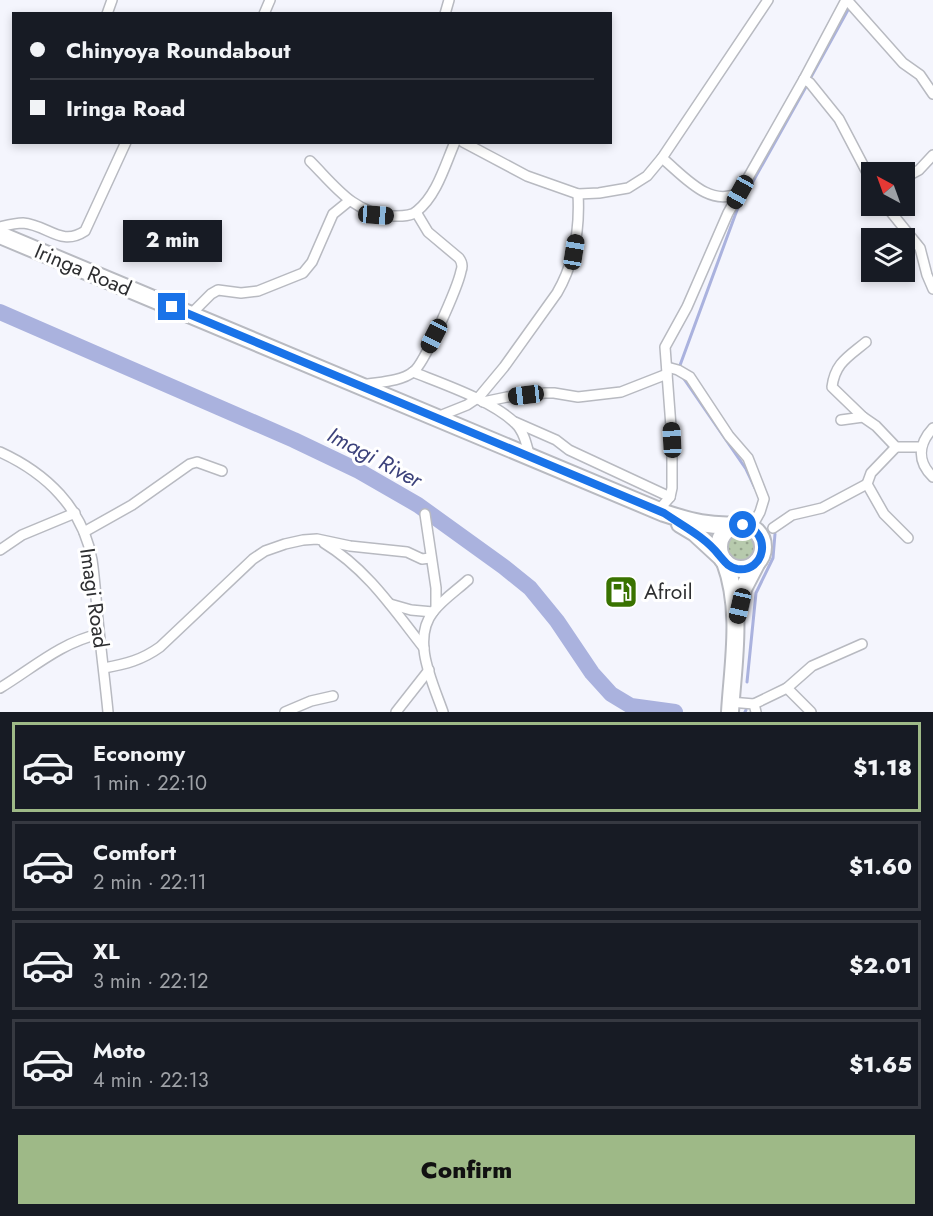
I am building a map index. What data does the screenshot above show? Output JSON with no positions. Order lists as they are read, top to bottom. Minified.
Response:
{"streets":{"highway":["Iringa Road"],"street":["Imagi Road"]},"water":["Imagi River"],"places":{"fuel station":["Afroil"]},"north":"top left","page":{"banner":["Chinyoya Roundabout","Iringa Road"],"bubble":"2 min","list":[{"name":"Economy","note":"1 min · 22:10","value":"$1.18"},{"name":"Comfort","note":"2 min · 22:11","value":"$1.60"},{"name":"XL","note":"3 min · 22:12","value":"$2.01"},{"name":"Moto","note":"4 min · 22:13","value":"$1.65"}],"buttons":"Confirm"}}
